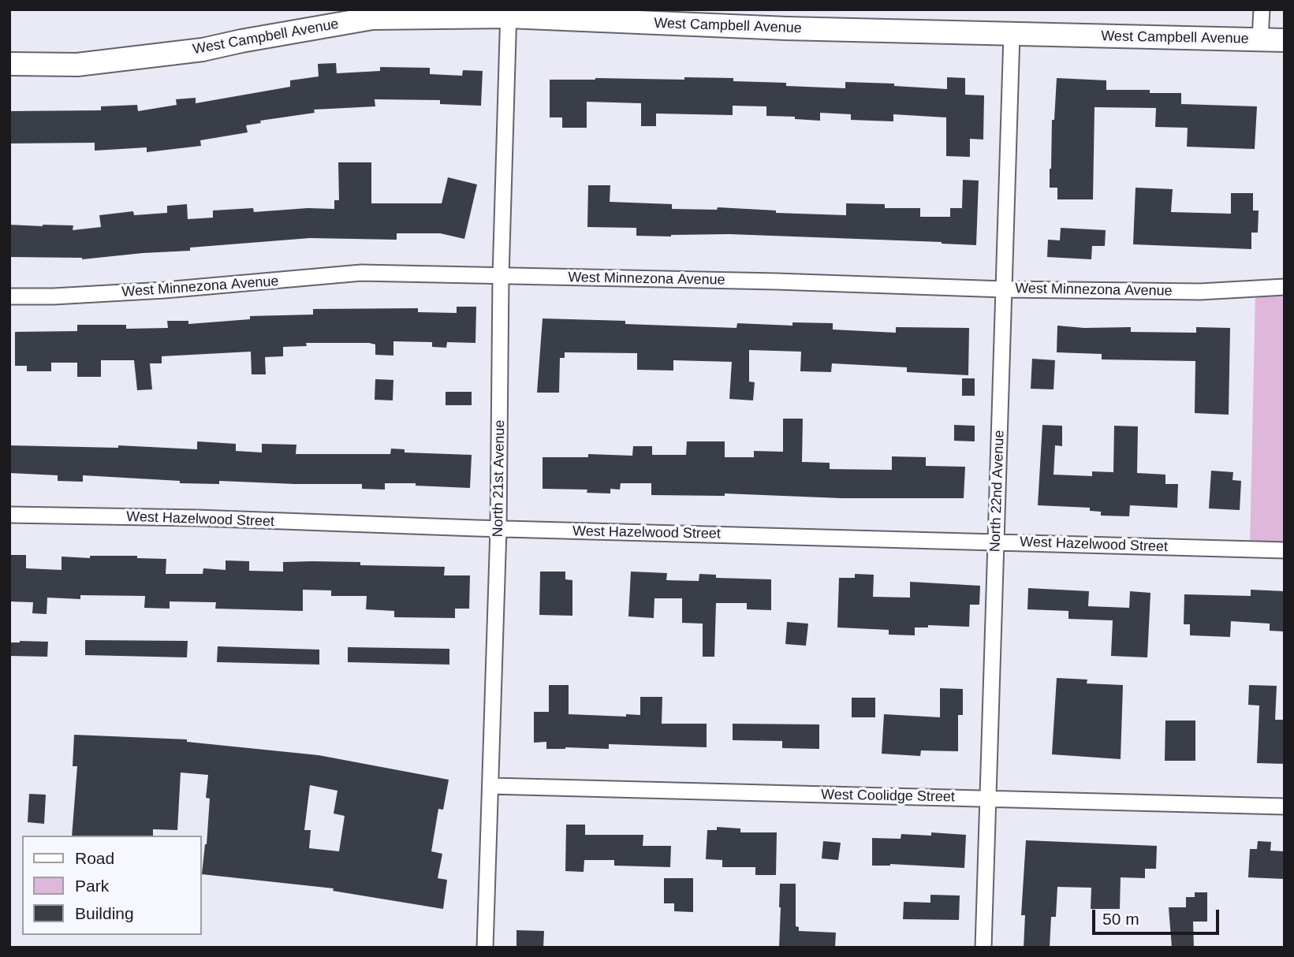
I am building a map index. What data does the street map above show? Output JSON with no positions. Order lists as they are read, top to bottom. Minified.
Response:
{"streets":{"street":["West Campbell Avenue","West Minnezona Avenue","North 21st Avenue","North 22nd Avenue","West Hazelwood Street","West Coolidge Street"]},"crossings":[["West Campbell Avenue","North 21st Avenue"],["West Campbell Avenue","North 22nd Avenue"],["West Minnezona Avenue","North 21st Avenue"],["West Minnezona Avenue","North 22nd Avenue"],["North 21st Avenue","West Hazelwood Street"],["North 21st Avenue","West Coolidge Street"],["North 22nd Avenue","West Hazelwood Street"],["North 22nd Avenue","West Coolidge Street"]],"legend":["Road","Park","Building"],"scale_bar":"50 m"}
